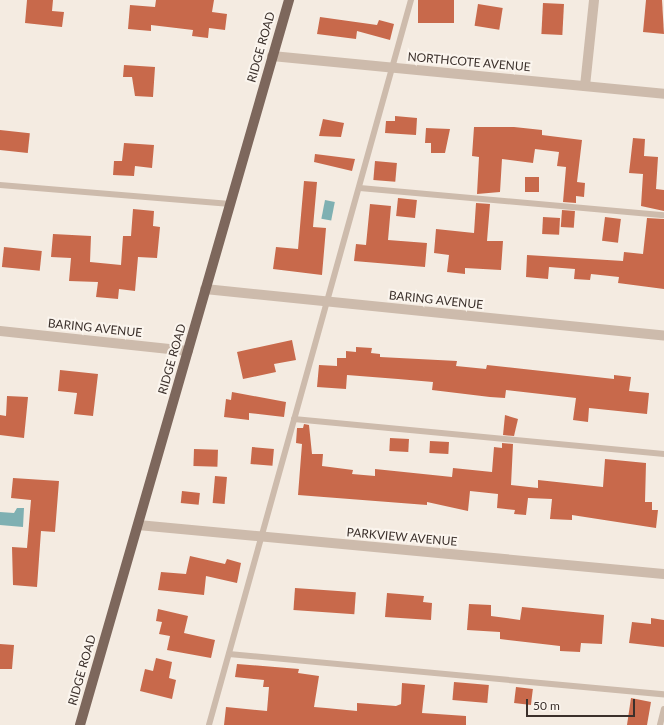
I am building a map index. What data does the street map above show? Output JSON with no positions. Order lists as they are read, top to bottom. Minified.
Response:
{"streets":{"main road":["RIDGE ROAD"],"street":["NORTHCOTE AVENUE","BARING AVENUE","PARKVIEW AVENUE"]},"crossings":[["RIDGE ROAD","NORTHCOTE AVENUE"],["RIDGE ROAD","BARING AVENUE"],["RIDGE ROAD","PARKVIEW AVENUE"]],"scale_bar":"50 m"}
